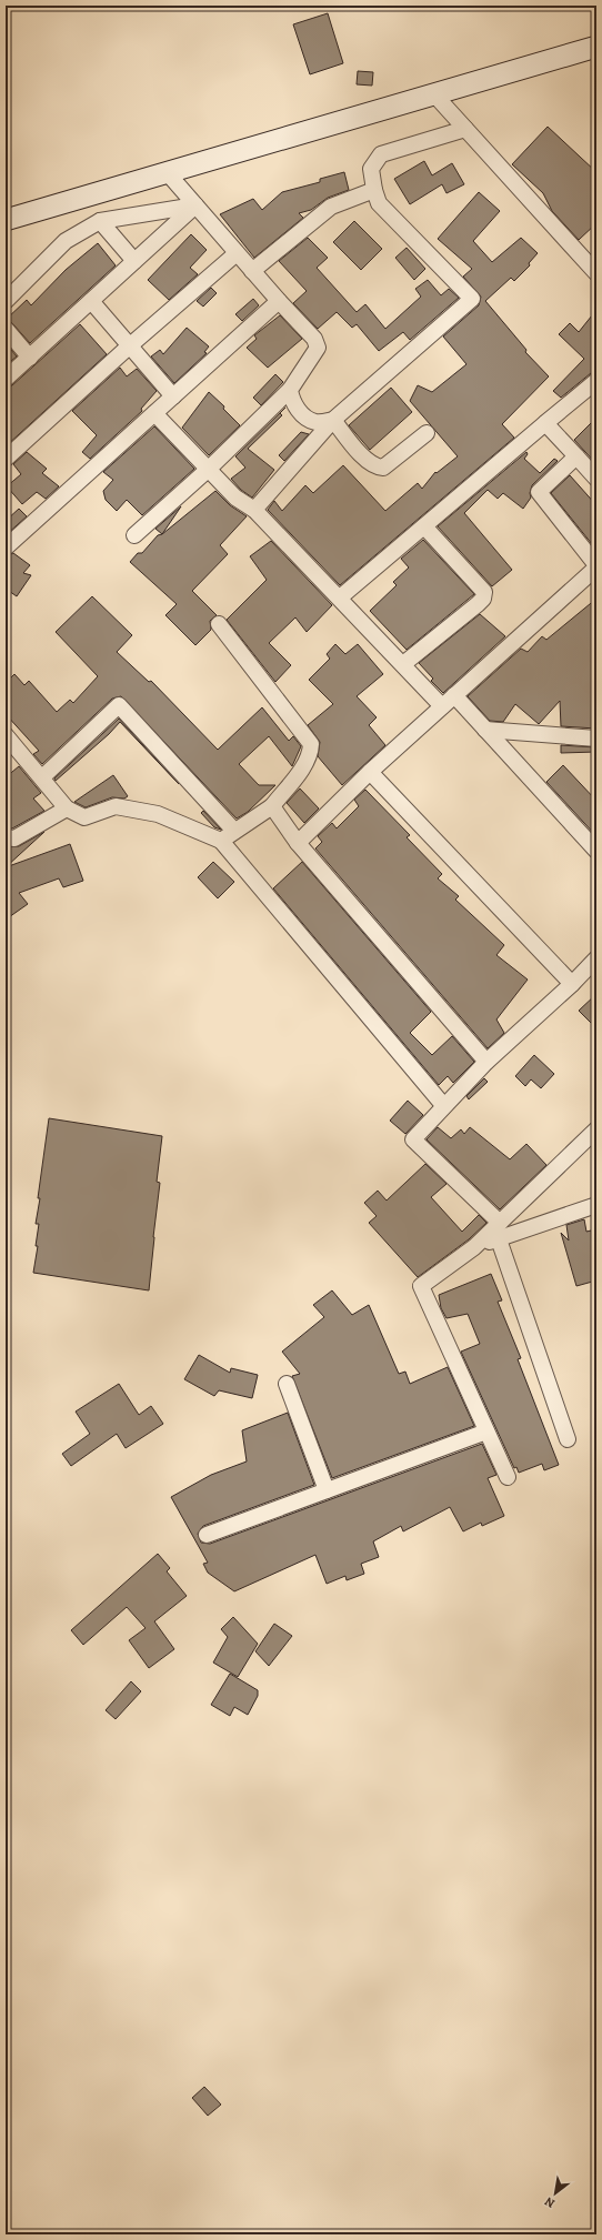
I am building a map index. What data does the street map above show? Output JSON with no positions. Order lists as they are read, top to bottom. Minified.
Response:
{"north":"bottom left"}
